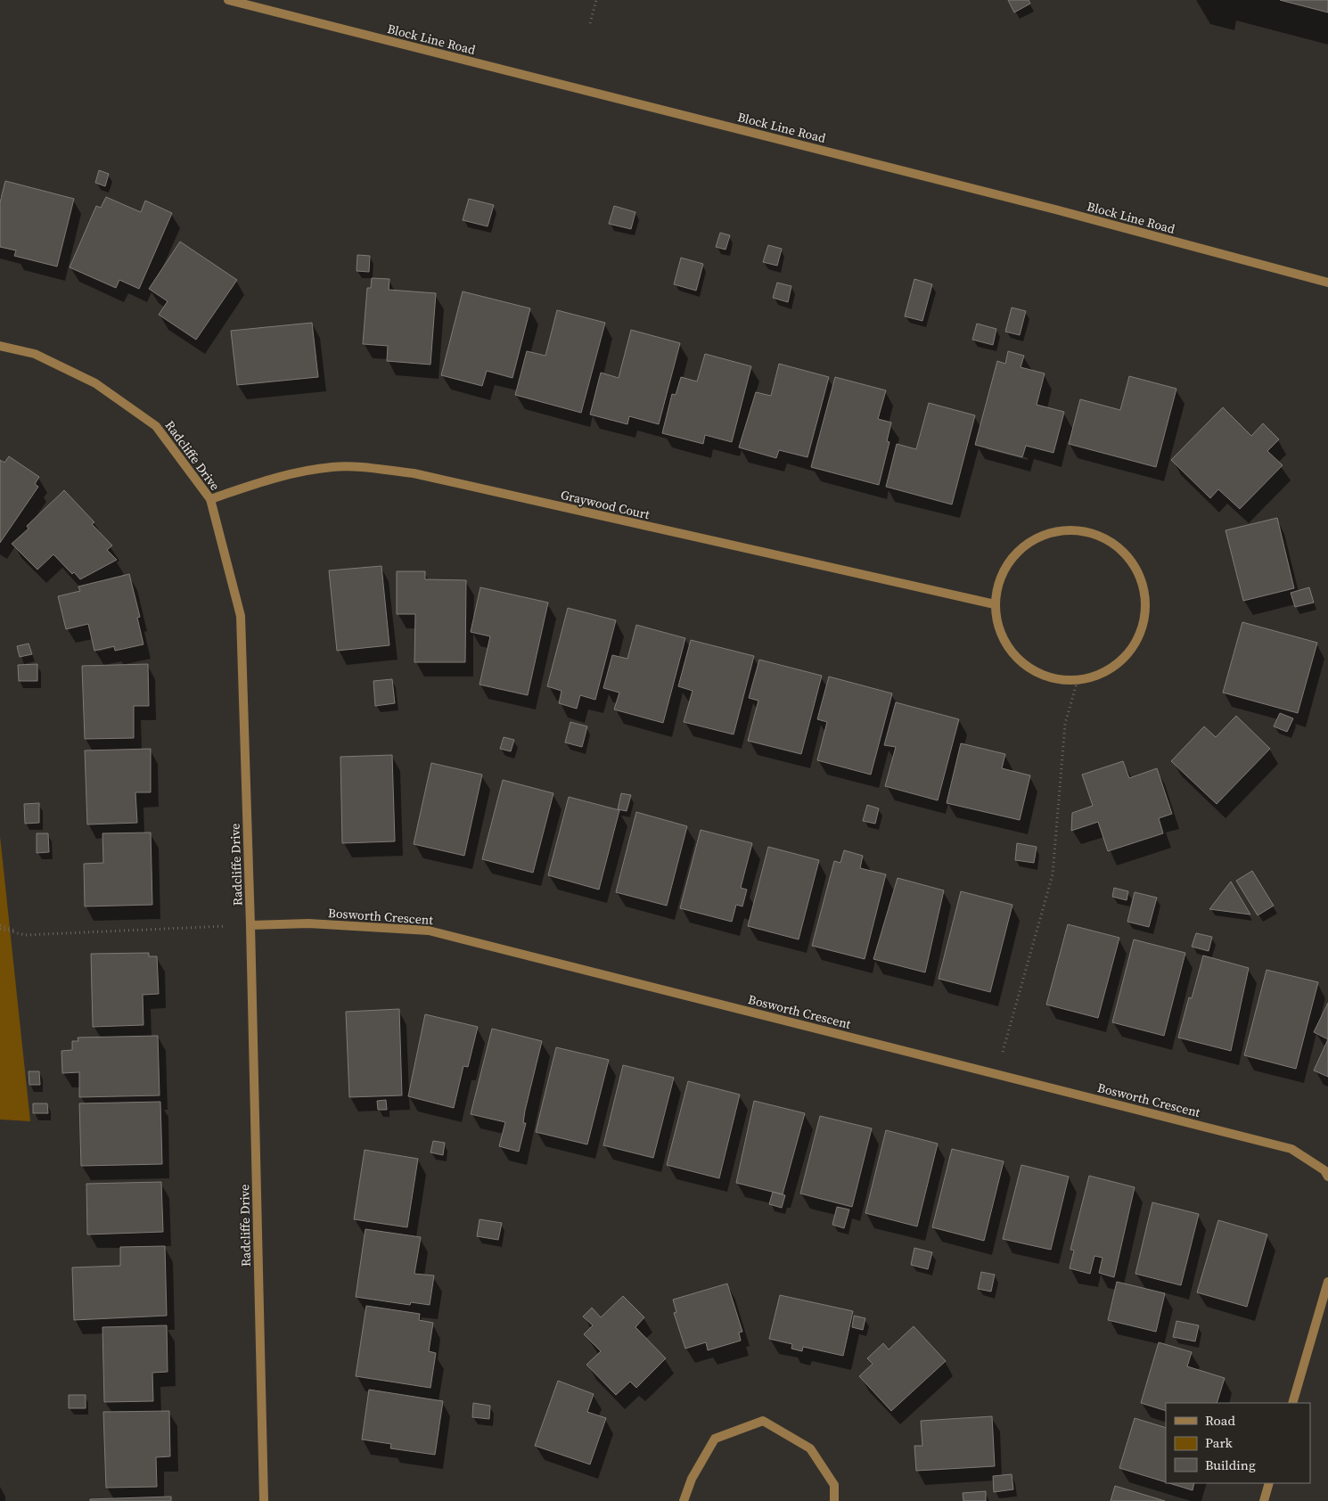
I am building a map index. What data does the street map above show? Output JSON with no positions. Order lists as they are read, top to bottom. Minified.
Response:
{"streets":{"street":["Block Line Road","Radcliffe Drive","Graywood Court","Bosworth Crescent"]},"crossings":[["Radcliffe Drive","Graywood Court"],["Radcliffe Drive","Bosworth Crescent"]],"legend":["Road","Park","Building"]}
